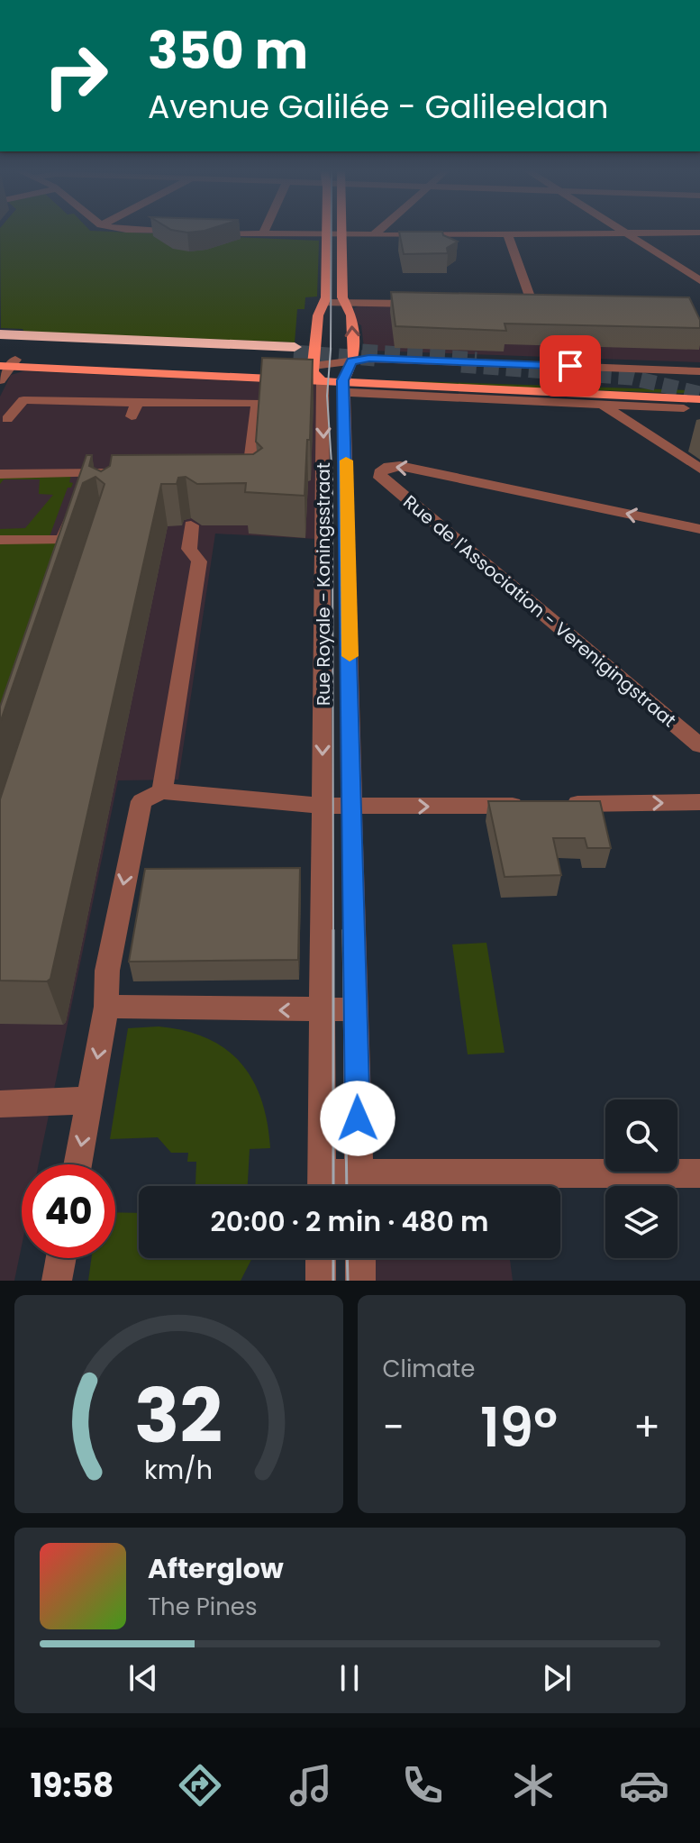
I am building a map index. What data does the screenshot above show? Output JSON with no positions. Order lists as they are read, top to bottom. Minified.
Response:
{"streets":{"main road":["Rue Royale - Koningsstraat"],"street":["Rue de l'Association - Verenigingstraat"]},"page":{"turn":["350 m","Avenue Galilée - Galileelaan"],"limit":"40","trip":"20:00 · 2 min · 480 m","tile":"Climate","heat":["−","19°","+"],"song":["Afterglow","The Pines"],"tabs":"19:58","gauge":["32","km/h"]}}
